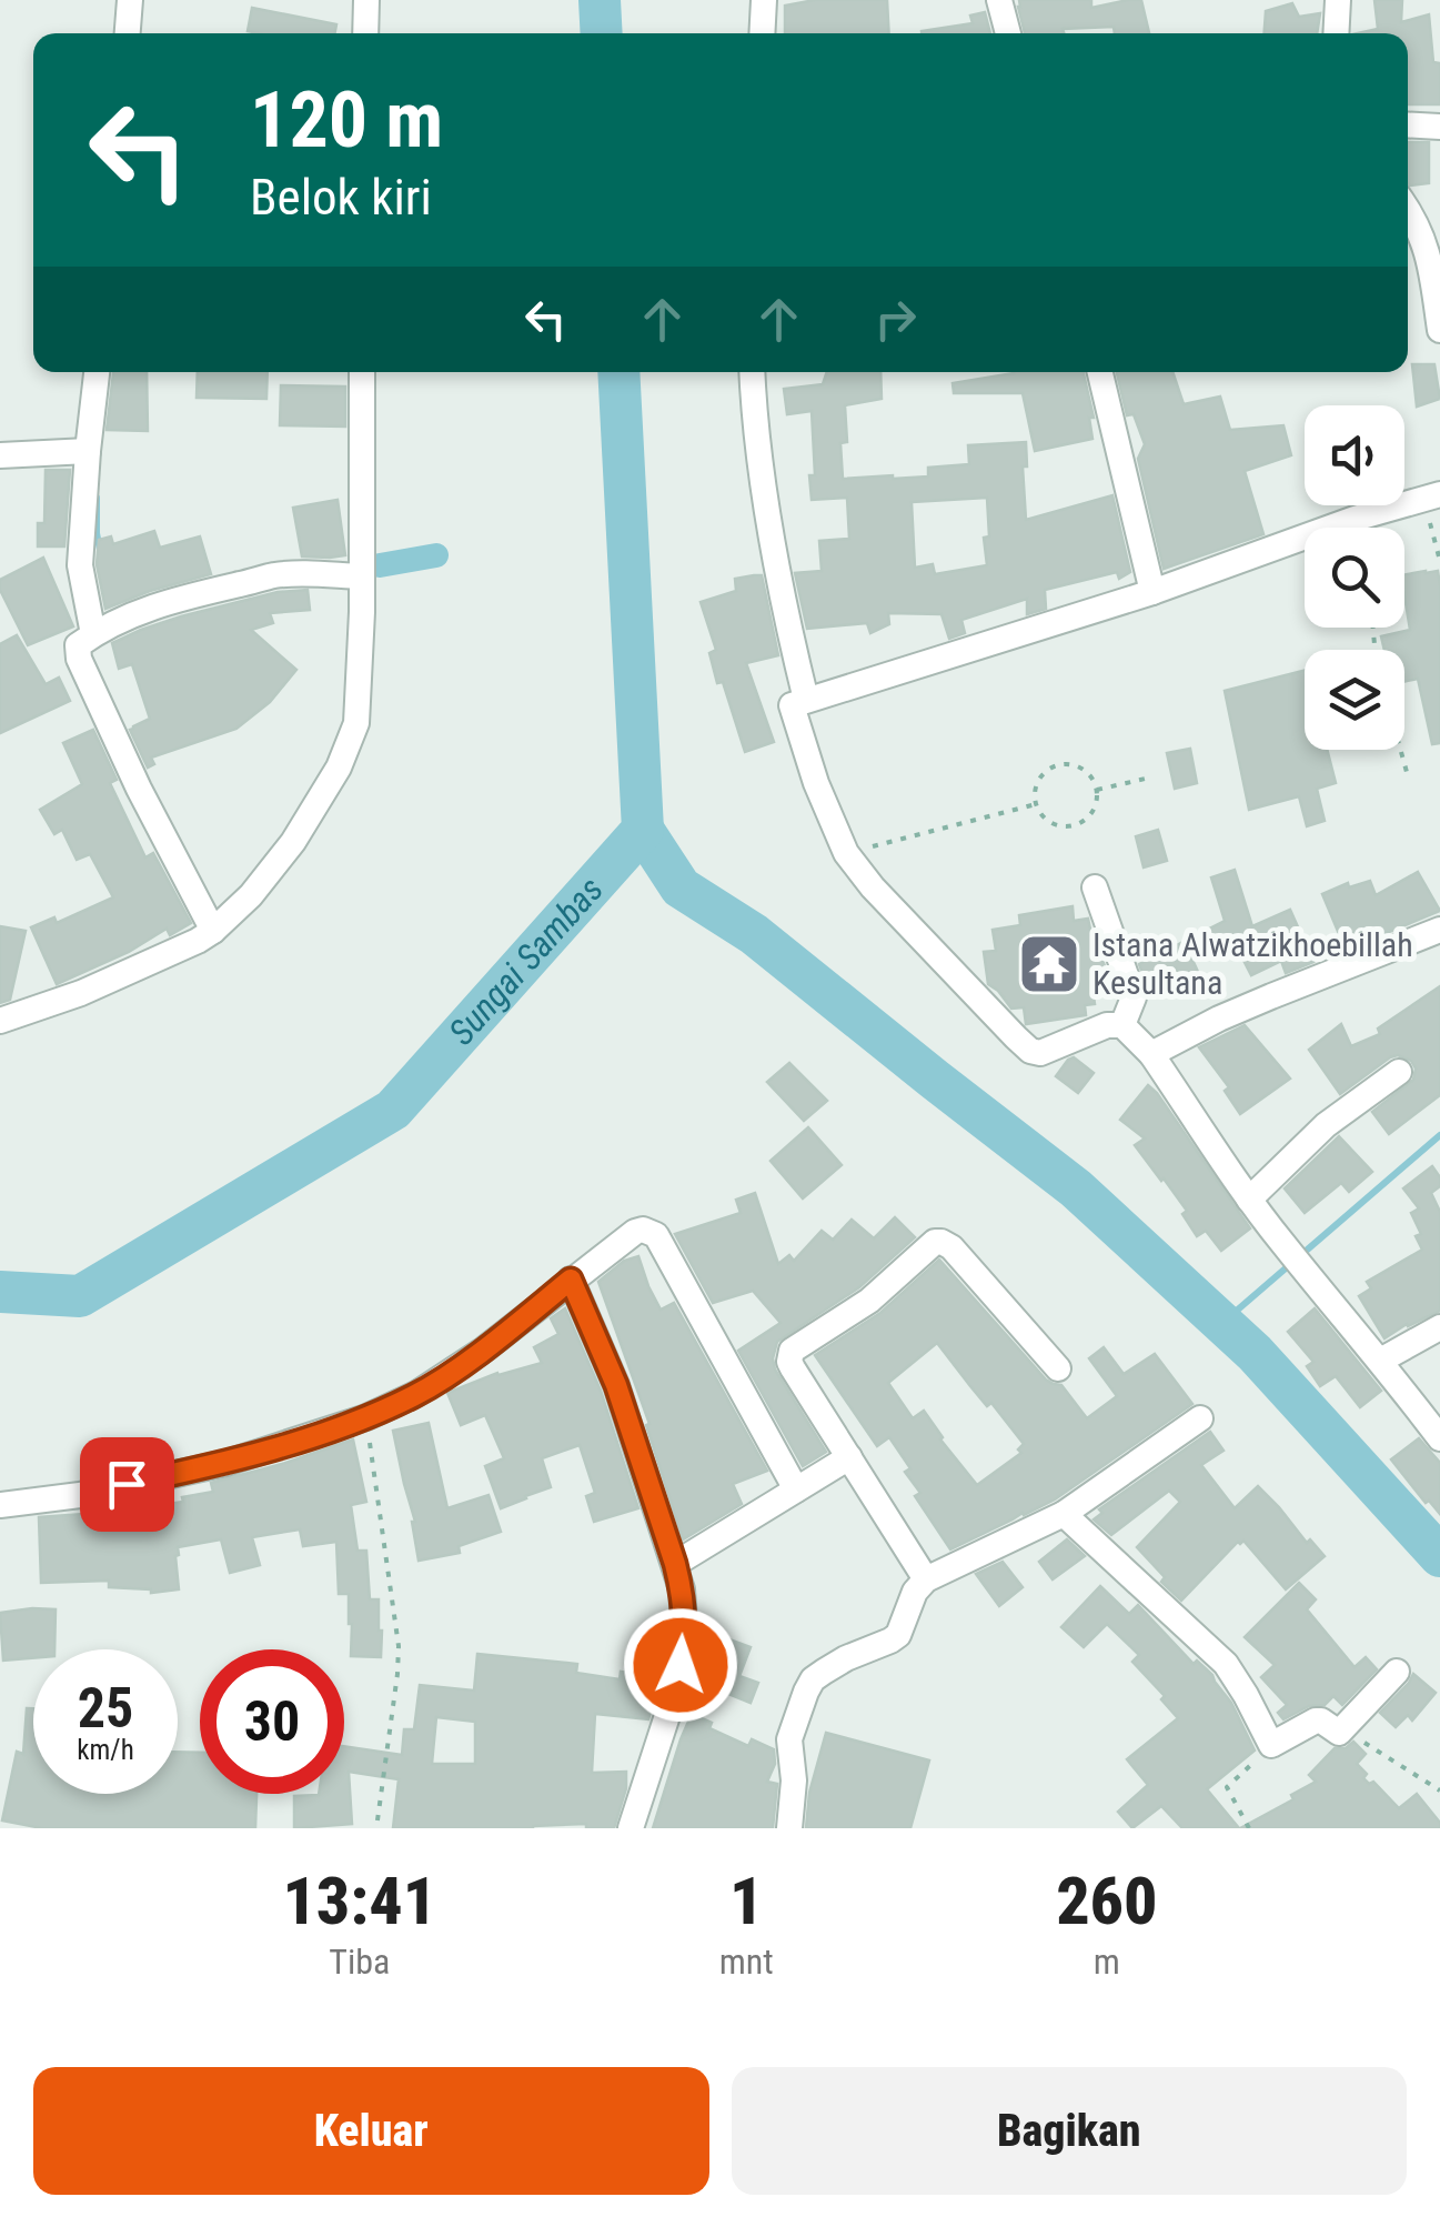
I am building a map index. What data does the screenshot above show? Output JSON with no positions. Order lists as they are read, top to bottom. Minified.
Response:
{"water":["Sungai Sambas"],"places":{"temple":["Istana Alwatzikhoebillah Kesultana"]},"page":{"turn":["120 m","Belok kiri"],"speed":"25 km/h","limit":"30","eta":["13:41","Tiba","1","mnt","260","m"],"buttons":["Keluar","Bagikan"]}}
